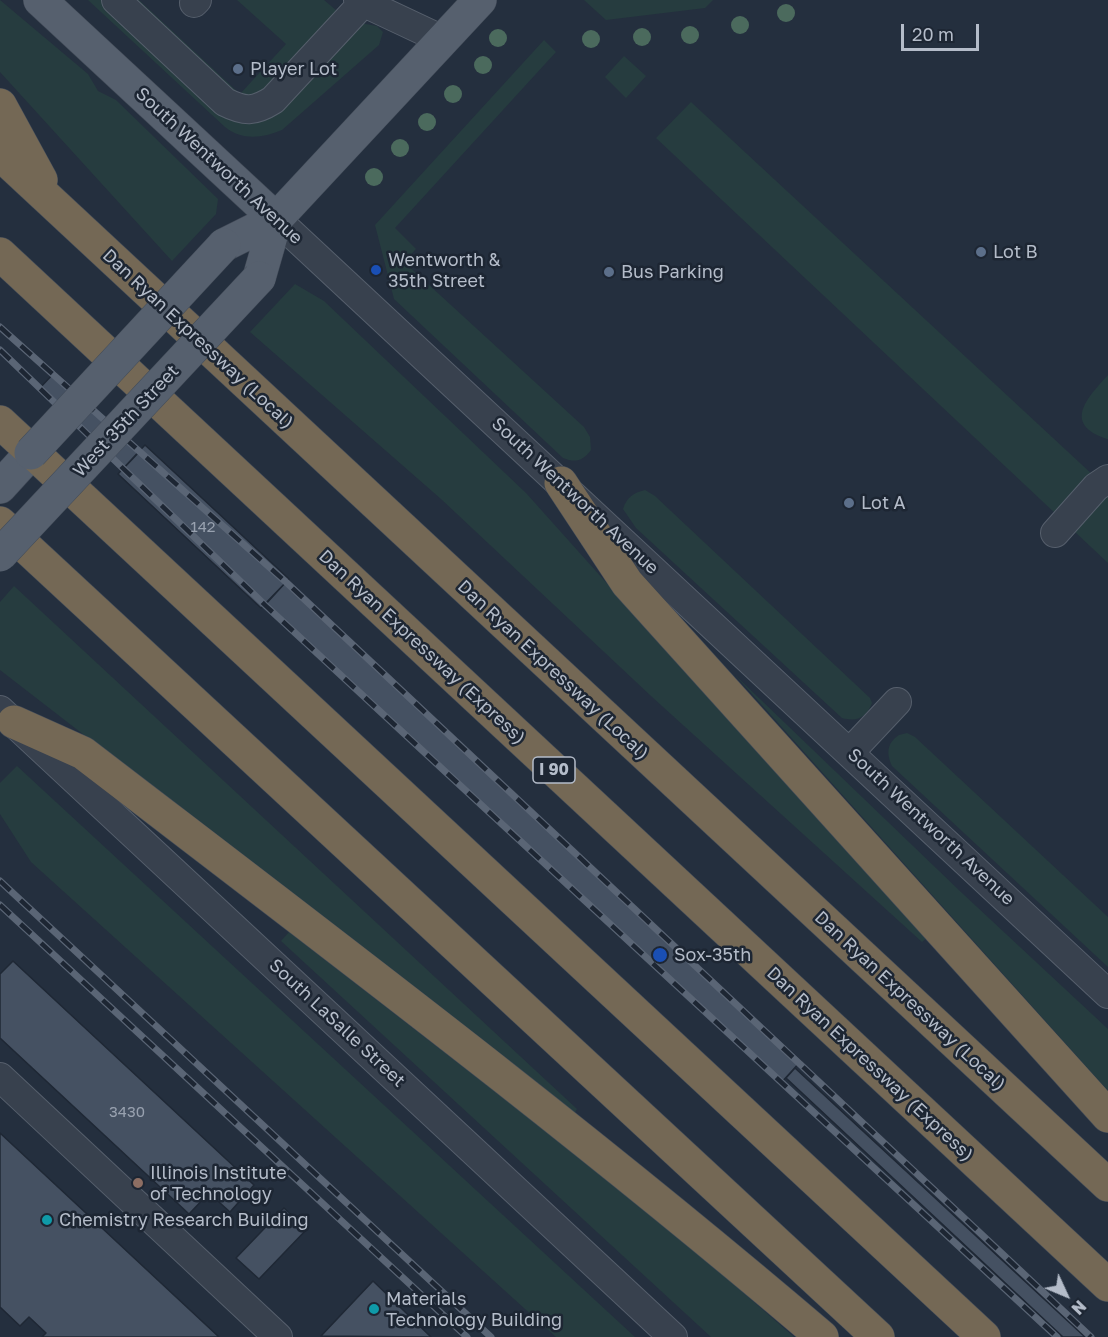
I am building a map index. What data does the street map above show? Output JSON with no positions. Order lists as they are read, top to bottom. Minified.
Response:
{"streets":{"highway":["Dan Ryan Expressway (Local)","Dan Ryan Expressway (Express)","I 90"],"main road":["South Wentworth Avenue","West 35th Street"],"street":["South LaSalle Street"]},"crossings":[["South Wentworth Avenue","West 35th Street"]],"places":["Player Lot","Lot B","Wentworth & 35th Street","Bus Parking","Lot A","Sox-35th","Illinois Institute of Technology","Chemistry Research Building","Materials Technology Building"],"house_numbers":["142","3430"],"scale_bar":"20 m","north":"bottom right"}
